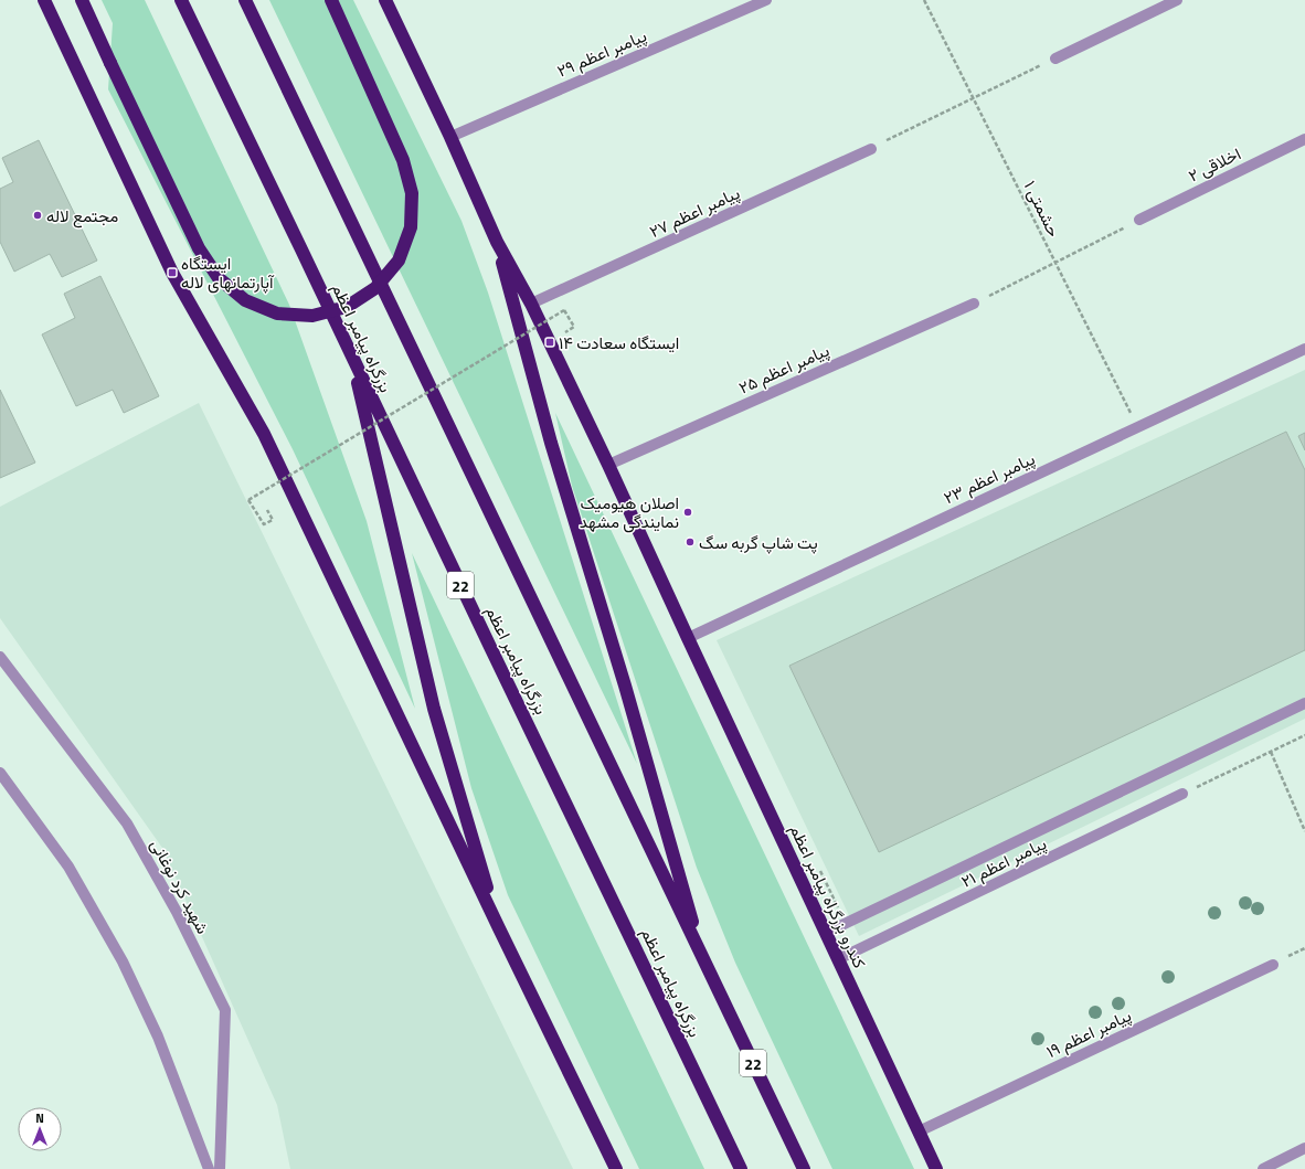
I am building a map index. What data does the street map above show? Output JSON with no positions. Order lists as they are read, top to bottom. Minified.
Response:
{"streets":{"highway":["بزرگراه پیامبر اعظم","22","کندرو بزرگراه پیامبر اعظم"],"street":["پیامبر اعظم ۲۹","اخلاقی ۲","پیامبر اعظم ۲۷","پیامبر اعظم ۲۵","پیامبر اعظم ۲۳","پیامبر اعظم ۲۱","شهید کرد نوغانی","پیامبر اعظم ۱۹"],"path":["حشمتی ۱"]},"crossings":[["حشمتی ۱","پیامبر اعظم ۲۳"],["پیامبر اعظم ۲۷","کندرو بزرگراه پیامبر اعظم"],["پیامبر اعظم ۲۵","کندرو بزرگراه پیامبر اعظم"],["پیامبر اعظم ۲۳","کندرو بزرگراه پیامبر اعظم"],["پیامبر اعظم ۲۱","کندرو بزرگراه پیامبر اعظم"],["کندرو بزرگراه پیامبر اعظم","پیامبر اعظم ۱۹"]],"places":{"other":["مجتمع لاله","اصلان هیومیک نمایندگی مشهد","پت شاپ گربه سگ"],"transit":["ایستگاه آپارتمانهای لاله","ایستگاه سعادت ۱۴"]},"north":"top"}
